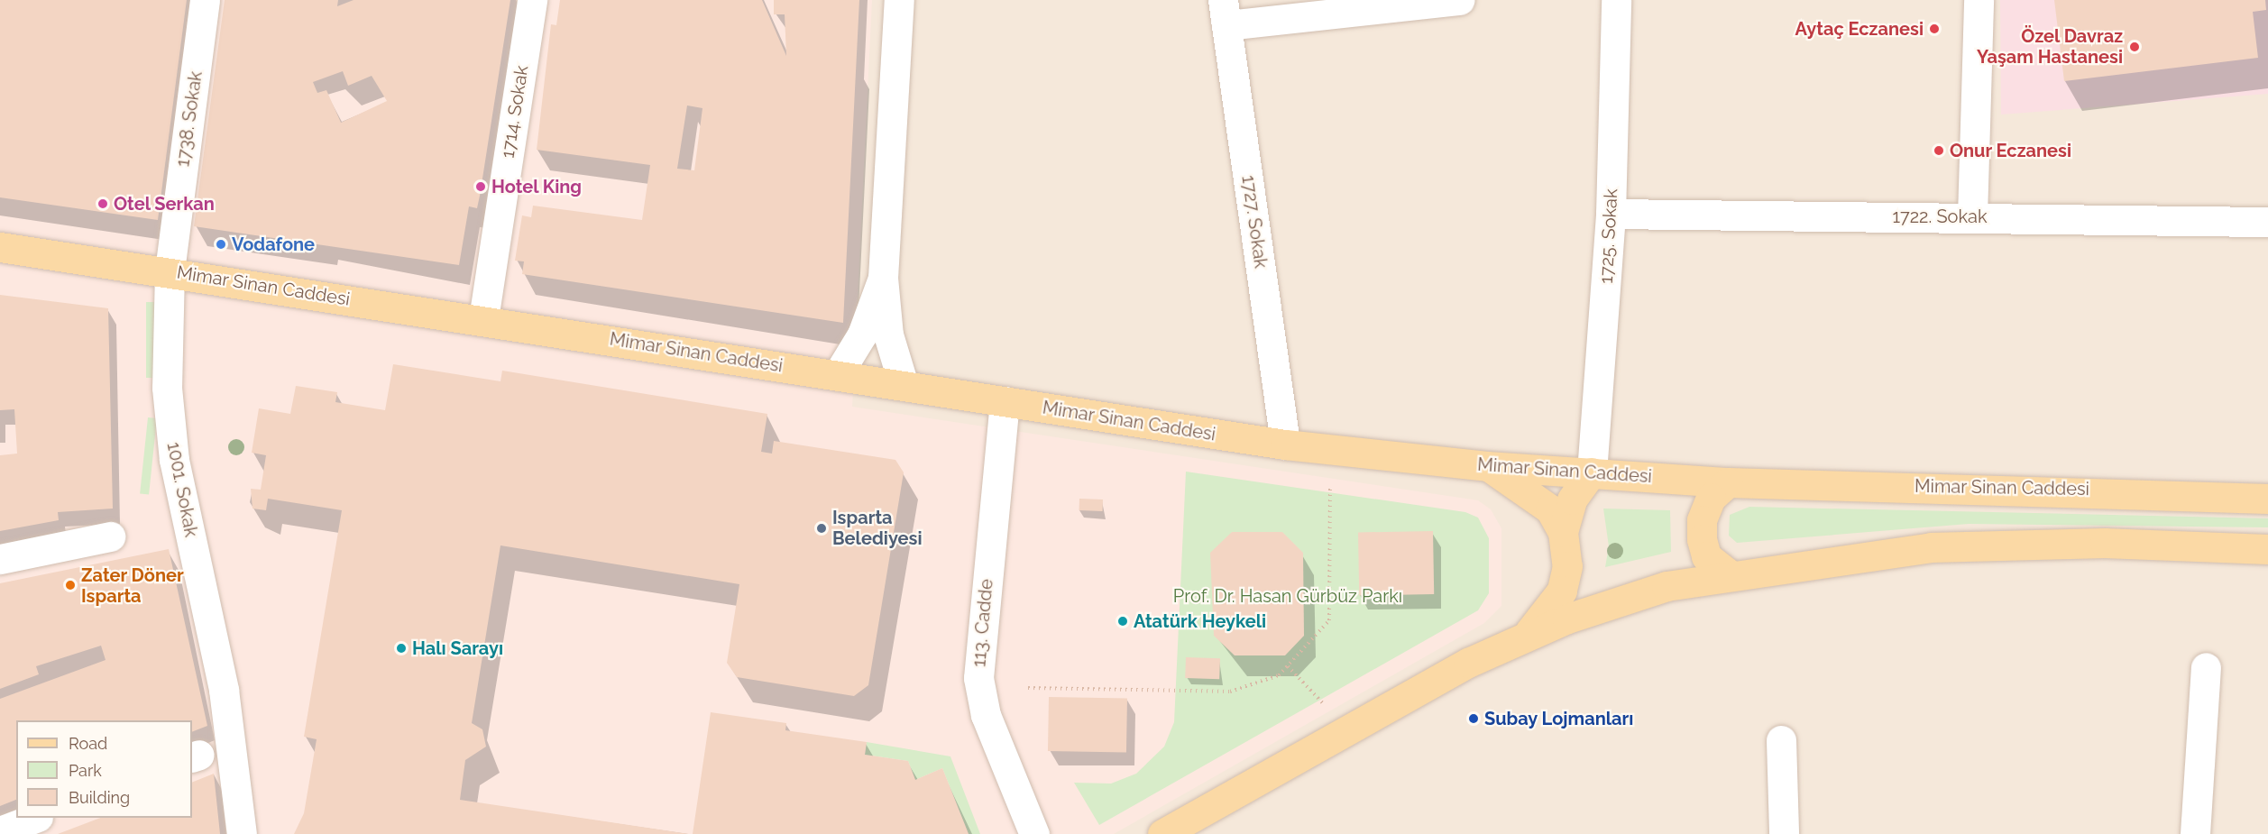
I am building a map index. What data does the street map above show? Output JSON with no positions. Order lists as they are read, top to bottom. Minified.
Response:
{"streets":{"main road":["Mimar Sinan Caddesi"],"street":["1714. Sokak","1738. Sokak","1722. Sokak","1727. Sokak","1725. Sokak","1001. Sokak","113. Cadde"]},"crossings":[["1714. Sokak","Mimar Sinan Caddesi"],["1738. Sokak","Mimar Sinan Caddesi"],["1738. Sokak","1001. Sokak"],["1722. Sokak","1725. Sokak"],["1727. Sokak","Mimar Sinan Caddesi"],["1725. Sokak","Mimar Sinan Caddesi"],["Mimar Sinan Caddesi","1001. Sokak"],["Mimar Sinan Caddesi","113. Cadde"]],"parks":["Prof. Dr. Hasan Gürbüz Parkı"],"places":["Aytaç Eczanesi","Özel Davraz Yaşam Hastanesi","Onur Eczanesi","Hotel King","Otel Serkan","Vodafone","Isparta Belediyesi","Zater Döner Isparta","Atatürk Heykeli","Halı Sarayı","Subay Lojmanları"],"legend":["Road","Park","Building"]}
